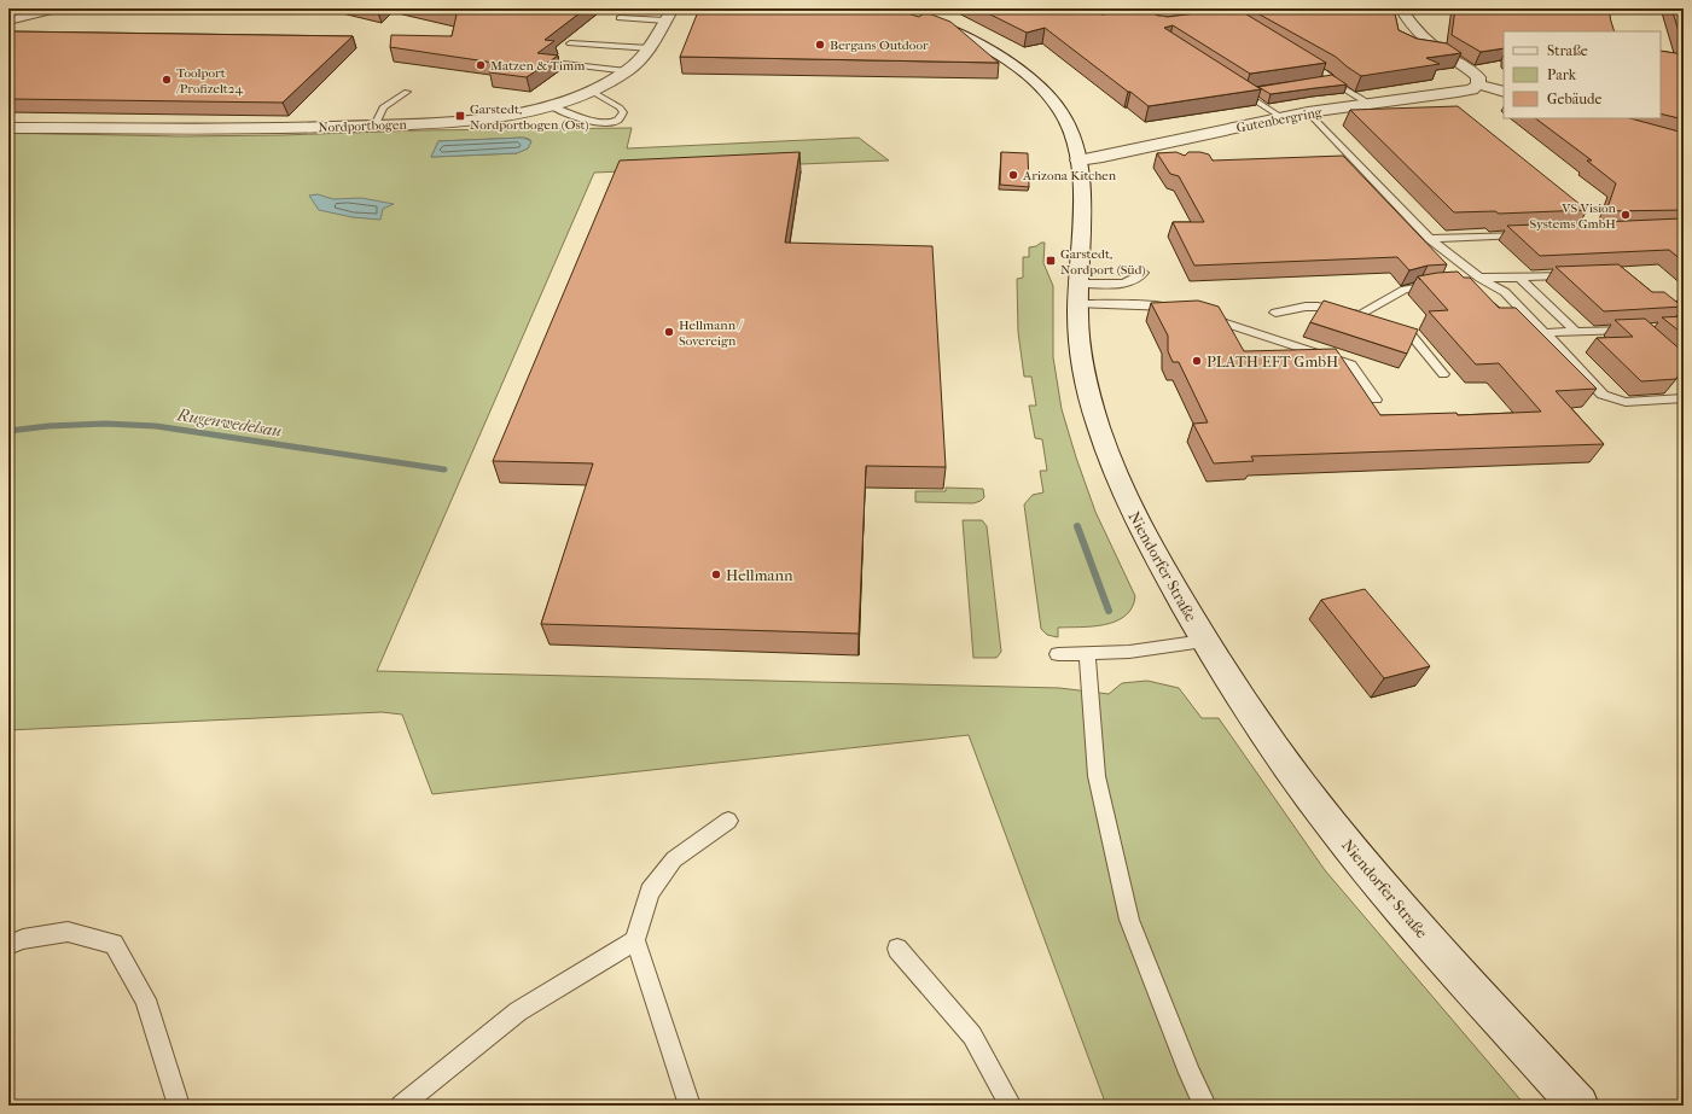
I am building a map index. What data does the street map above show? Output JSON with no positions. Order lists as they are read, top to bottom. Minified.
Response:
{"streets":{"street":["Gutenbergring","Nordportbogen","Niendorfer Straße"]},"crossings":[["Gutenbergring","Niendorfer Straße"]],"water":["Rugenwedelsau"],"places":{"other":["Bergans Outdoor","Matzen & Timm","Toolport /Profizelt24","Arizona Kitchen","VS Vision Systems GmbH","Hellmann / Sovereign","PLATH EFT GmbH","Hellmann"],"transit":["Garstedt, Nordportbogen (Ost)","Garstedt, Nordport (Süd)"]},"legend":["Straße","Park","Gebäude"]}
